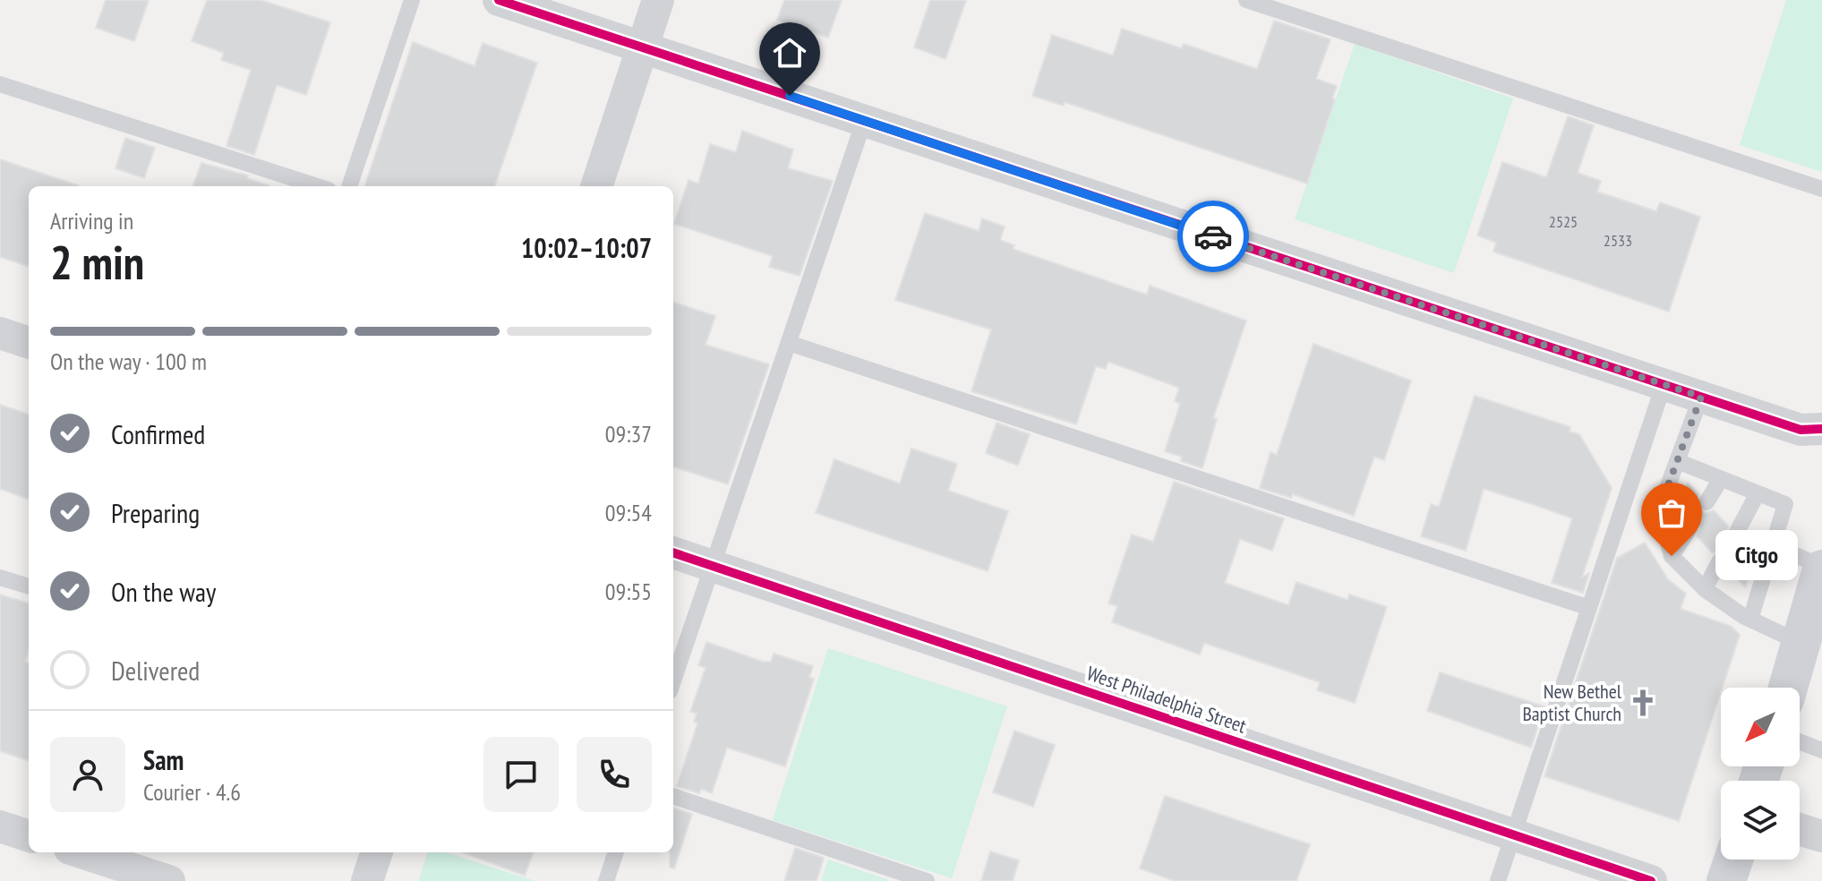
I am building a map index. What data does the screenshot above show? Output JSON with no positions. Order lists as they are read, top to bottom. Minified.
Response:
{"streets":{"street":["West Philadelphia Street"]},"places":{"other":["Citgo"],"church":["New Bethel Baptist Church"]},"house_numbers":["2525","2533"],"north":"bottom left","page":{"heading":["2 min","Arriving in","10:02–10:07"],"panel":["Sam","Courier · 4.6"],"bar":"On the way · 100 m","list":[["Confirmed","09:37"],["Preparing","09:54"],["On the way","09:55"],"Delivered"],"bubble":"Citgo"}}
